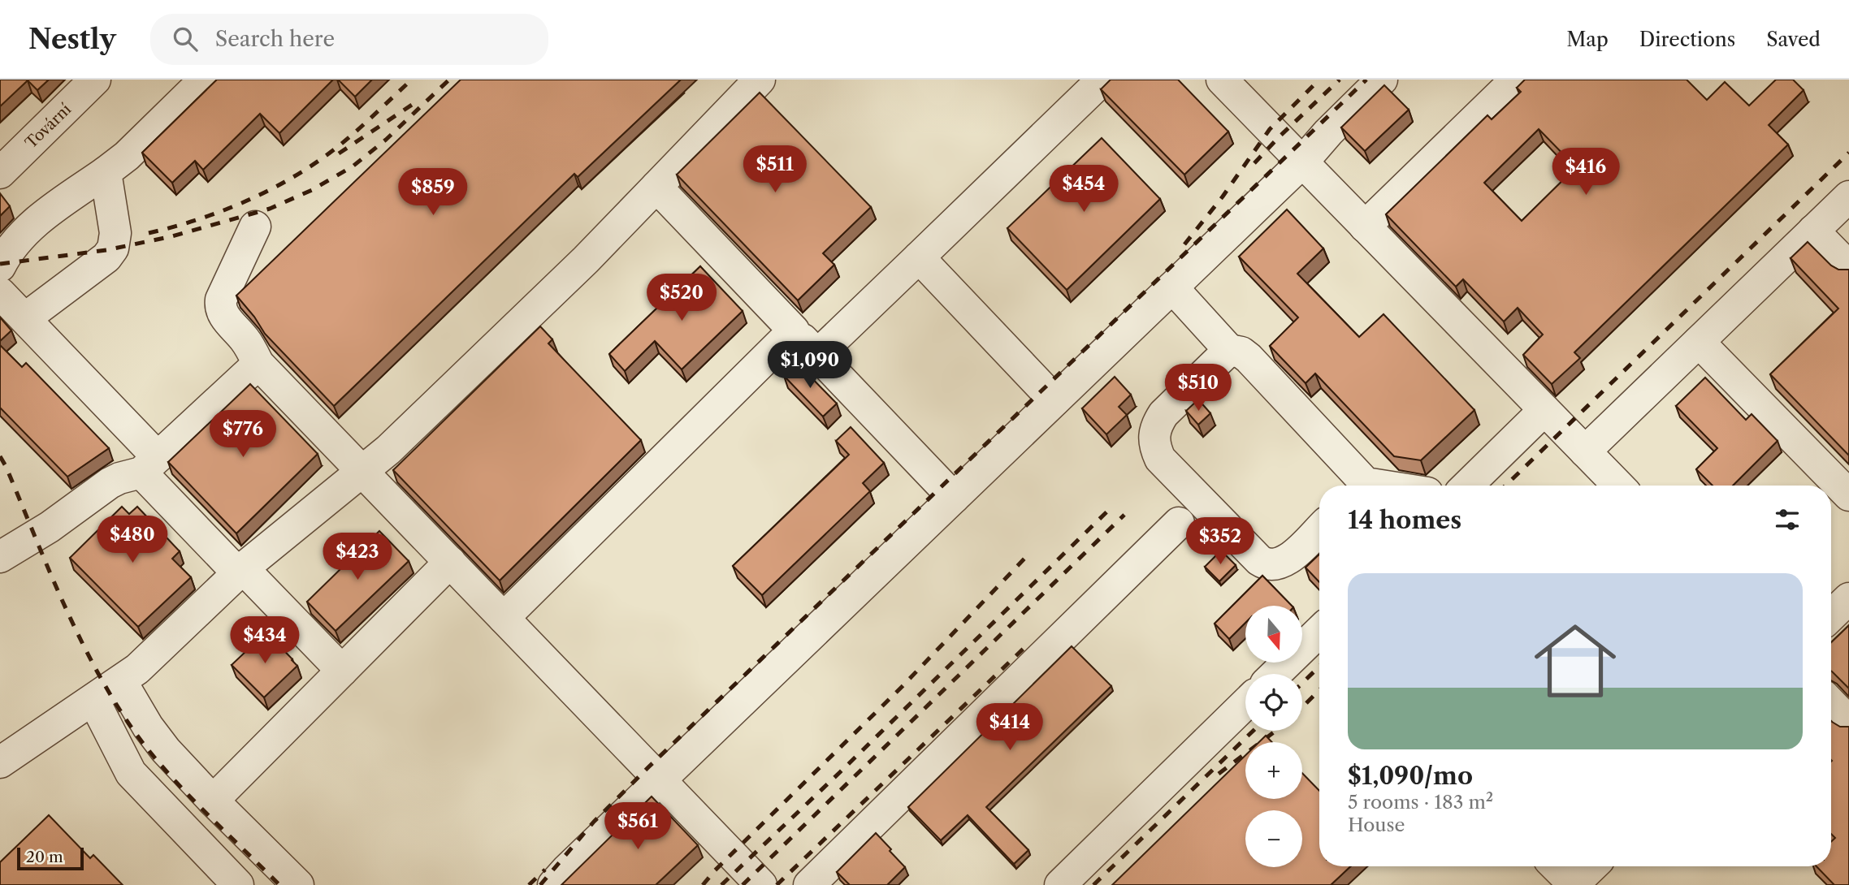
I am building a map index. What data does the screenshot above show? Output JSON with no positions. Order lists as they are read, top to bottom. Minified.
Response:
{"streets":{"street":["Tovární"]},"scale_bar":"20 m","north":"bottom","page":{"header":"Nestly","search":"Search here","nav":["Map","Directions","Saved"],"price":["$511","$416","$454","$859","$520","$1,090","$510","$776","$480","$352","$423","$434","$414","$561"],"heading":"14 homes","list":[{"name":"$1,090/mo","note":"5 rooms · 183 m² · House"}],"map_buttons":["+","−"],"scale":"20 m"}}
